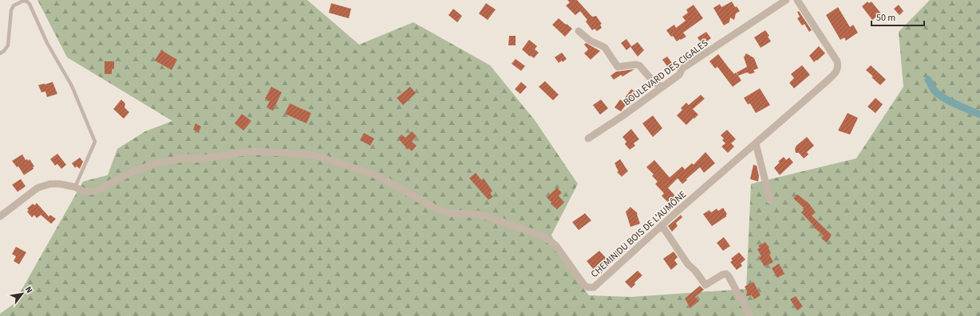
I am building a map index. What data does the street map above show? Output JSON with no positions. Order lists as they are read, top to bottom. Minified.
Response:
{"streets":{"street":["BOULEVARD DES CIGALES","CHEMIN DU BOIS DE L'AUMÔNE"]},"scale_bar":"50 m","north":"top right"}
